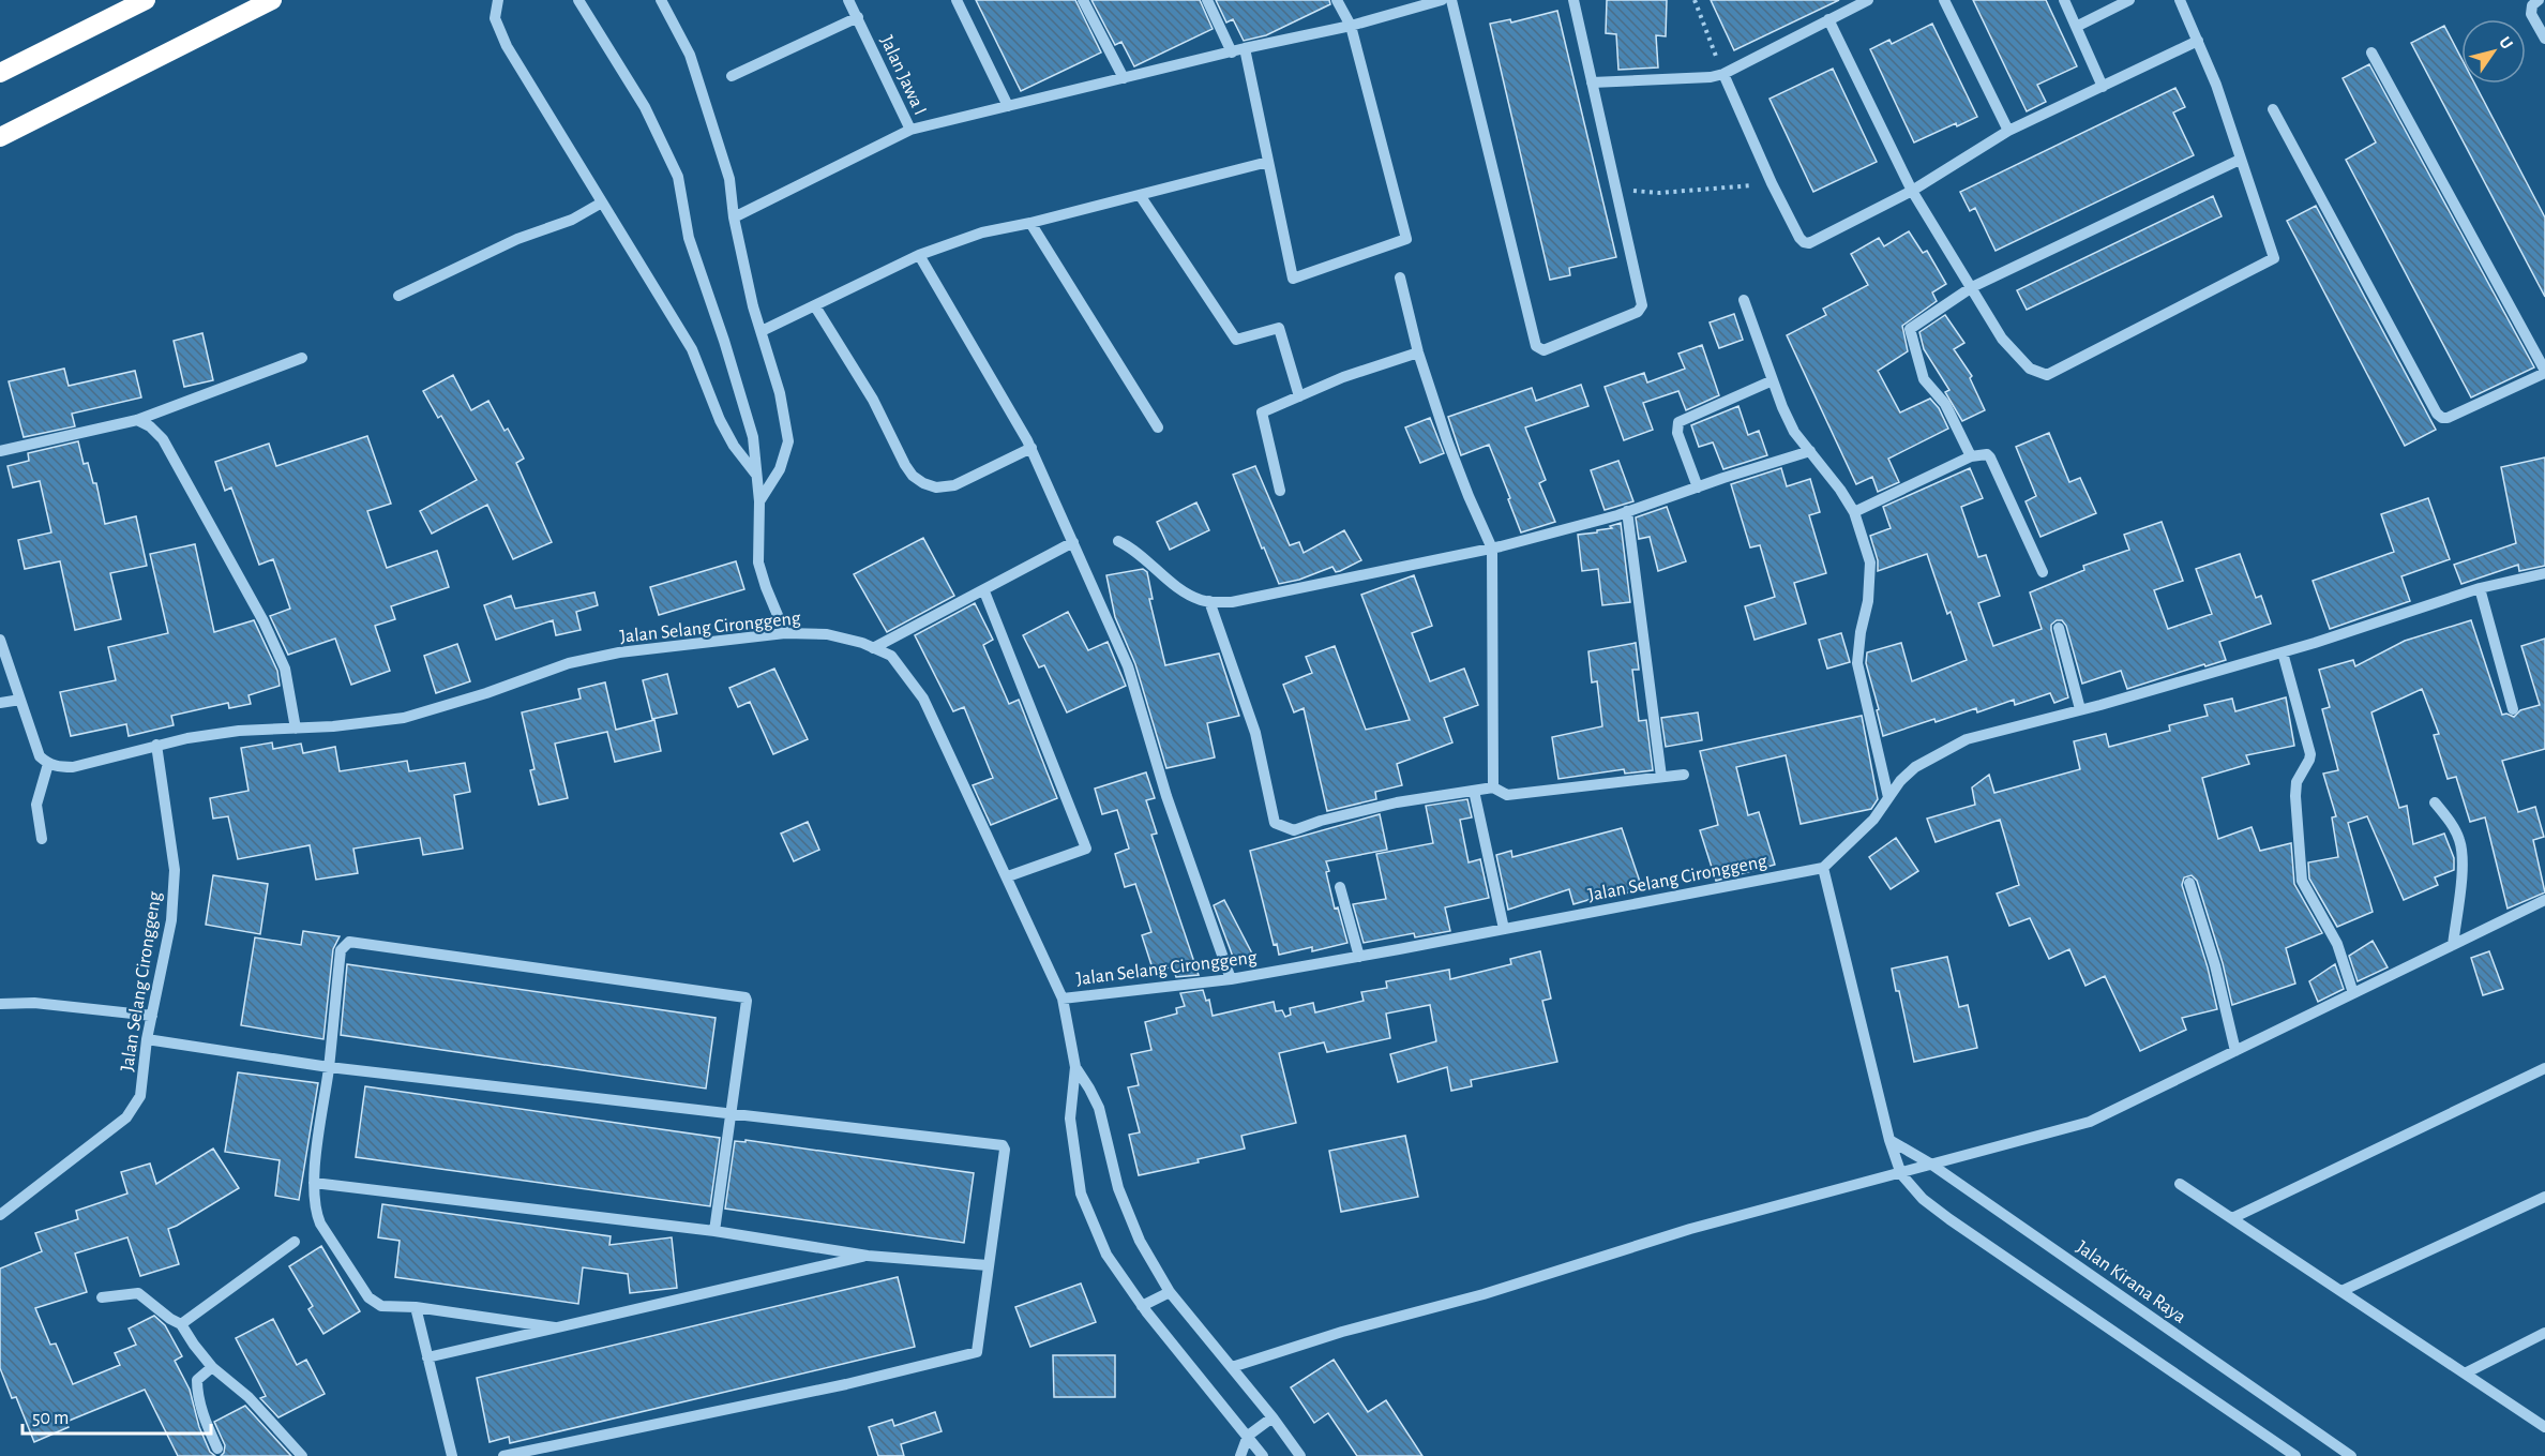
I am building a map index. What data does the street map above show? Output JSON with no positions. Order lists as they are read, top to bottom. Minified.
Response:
{"streets":{"street":["Jalan Jawa I","Jalan Selang Cironggeng","Jalan Kirana Raya"]},"scale_bar":"50 m","north":"top right"}
